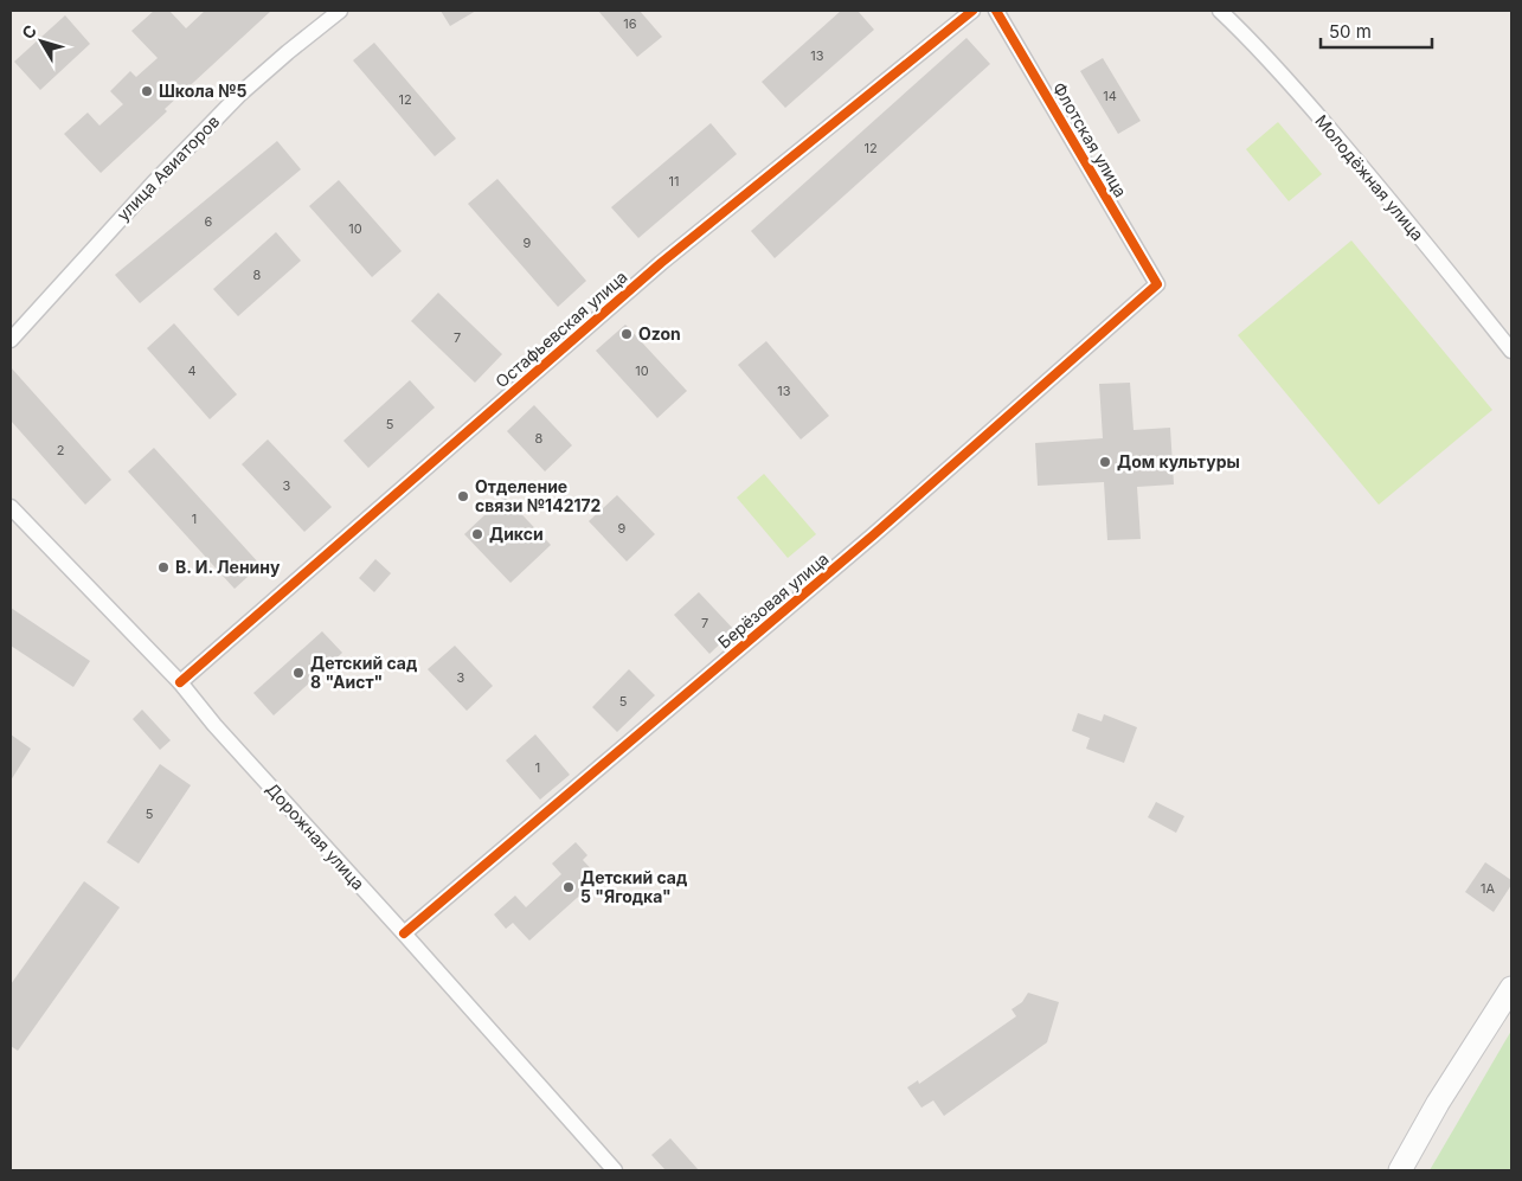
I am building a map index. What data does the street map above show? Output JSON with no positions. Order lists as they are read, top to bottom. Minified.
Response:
{"streets":{"street":["Флотская улица","улица Авиаторов","Молодёжная улица","Остафьевская улица","Берёзовая улица","Дорожная улица"]},"crossings":[["Флотская улица","Берёзовая улица"],["Остафьевская улица","Дорожная улица"],["Берёзовая улица","Дорожная улица"]],"places":["Школа №5","Ozon","Дом культуры","Отделение связи №142172","Дикси","В. И. Ленину","Детский сад 8 \"Аист\"","Детский сад 5 \"Ягодка\""],"house_numbers":["16","13","14","12","12","11","6","10","9","8","7","4","10","13","5","8","2","3","1","9","7","3","5","1","5","1А"],"scale_bar":"50 m","north":"top left"}
